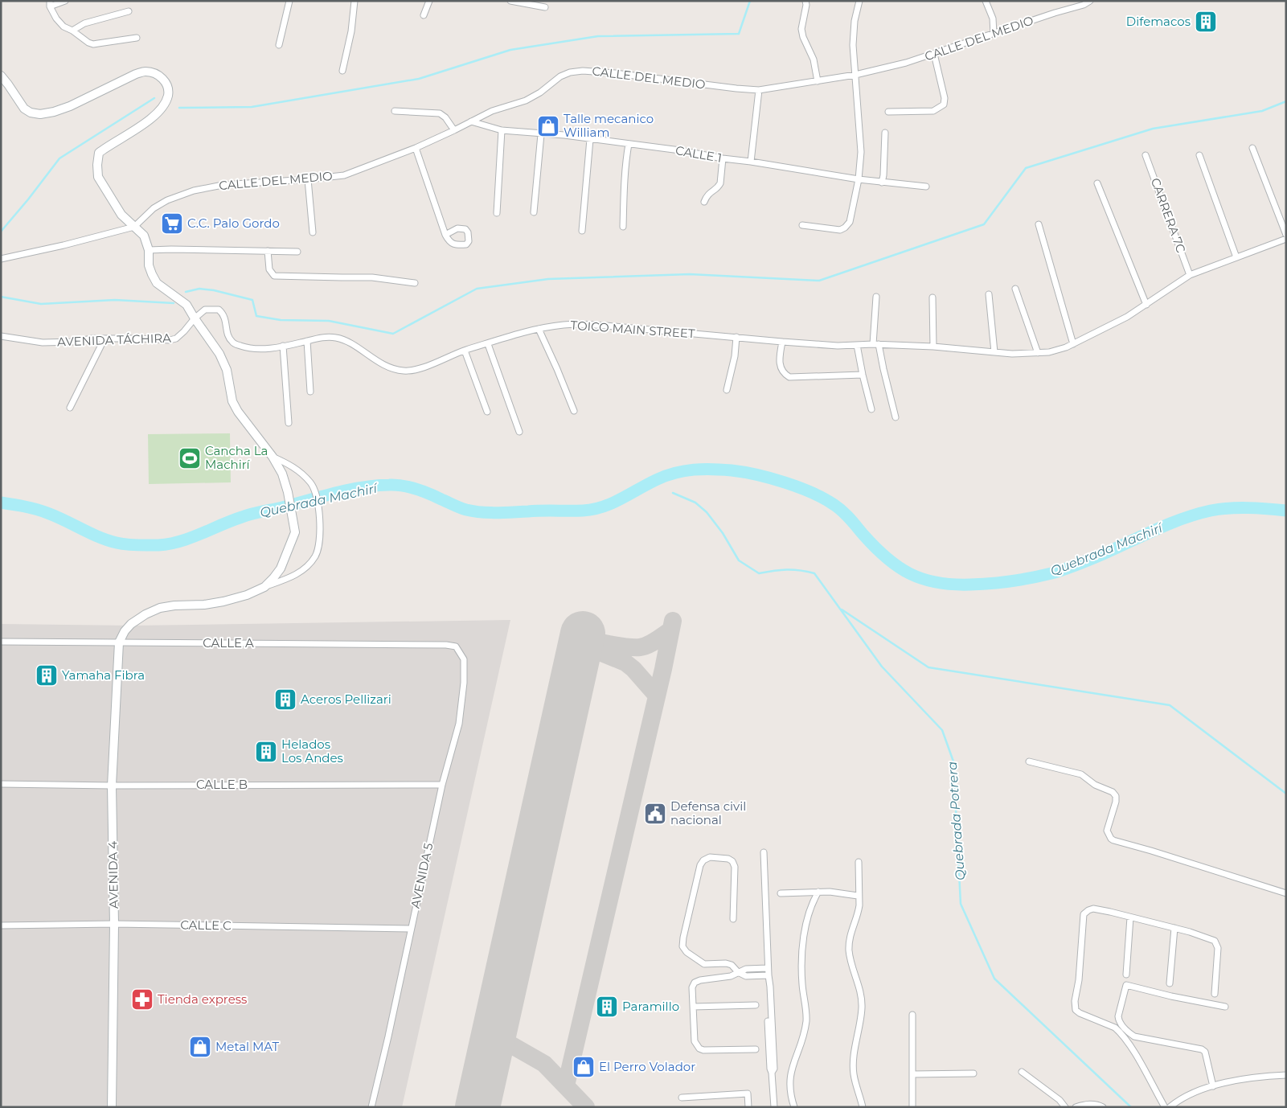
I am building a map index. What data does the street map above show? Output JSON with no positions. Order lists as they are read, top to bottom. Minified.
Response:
{"streets":{"main road":["AVENIDA 4"],"street":["CALLE DEL MEDIO","CALLE 1","CARRERA 7C","TOICO MAIN STREET","AVENIDA TÁCHIRA","CALLE A","CALLE B","AVENIDA 5","CALLE C"]},"crossings":[["CALLE DEL MEDIO","CALLE 1"],["CARRERA 7C","TOICO MAIN STREET"],["TOICO MAIN STREET","AVENIDA TÁCHIRA"],["CALLE A","AVENIDA 4"],["CALLE A","AVENIDA 5"],["CALLE B","AVENIDA 4"],["CALLE B","AVENIDA 5"],["AVENIDA 4","CALLE C"],["AVENIDA 5","CALLE C"]],"water":["Quebrada Machirí","Quebrada Potrera"],"places":{"building":["Difemacos","Yamaha Fibra","Aceros Pellizari","Helados Los Andes","Paramillo"],"shop":["Talle mecanico William","Metal MAT","El Perro Volador"],"supermarket":["C.C. Palo Gordo"],"sports":["Cancha La Machirí"],"public building":["Defensa civil nacional"],"pharmacy":["Tienda express"]}}
